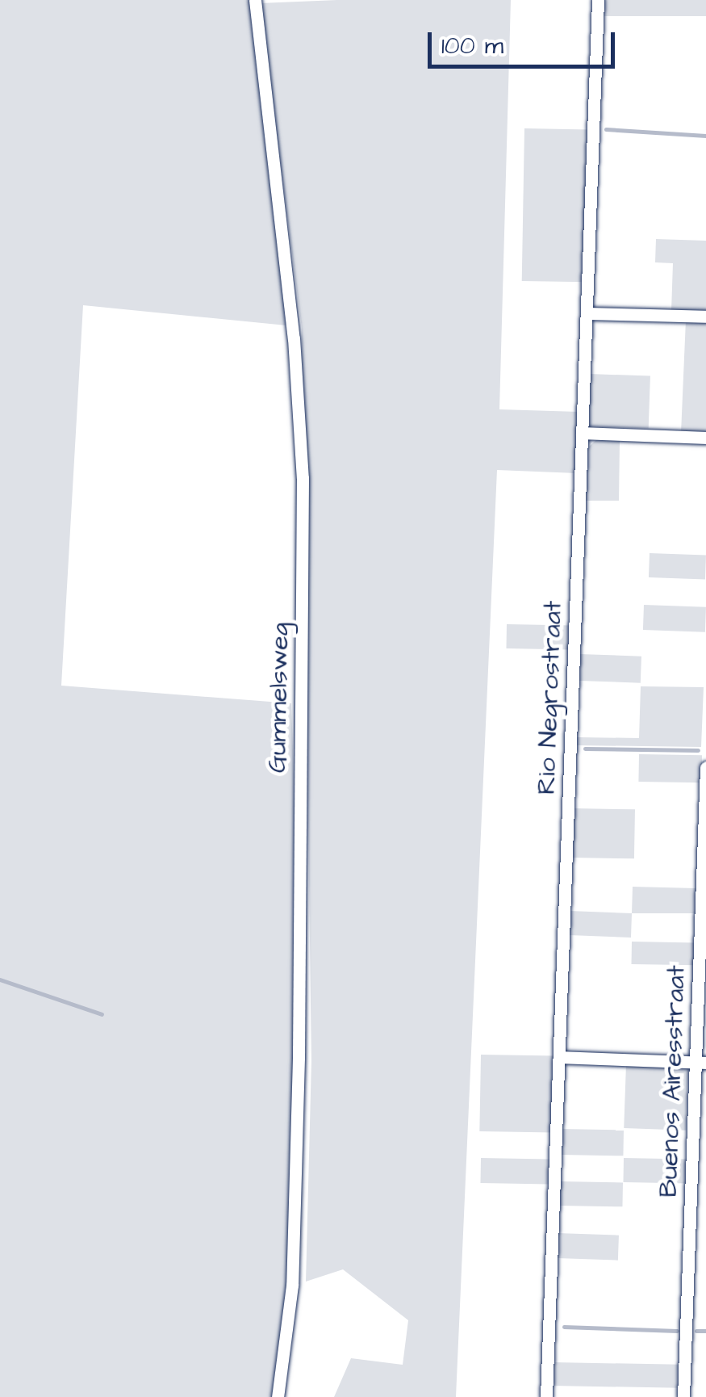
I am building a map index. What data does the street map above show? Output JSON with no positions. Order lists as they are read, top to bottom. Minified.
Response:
{"streets":{"street":["Gummelsweg","Rio Negrostraat","Buenos Airesstraat"]},"scale_bar":"100 m"}
